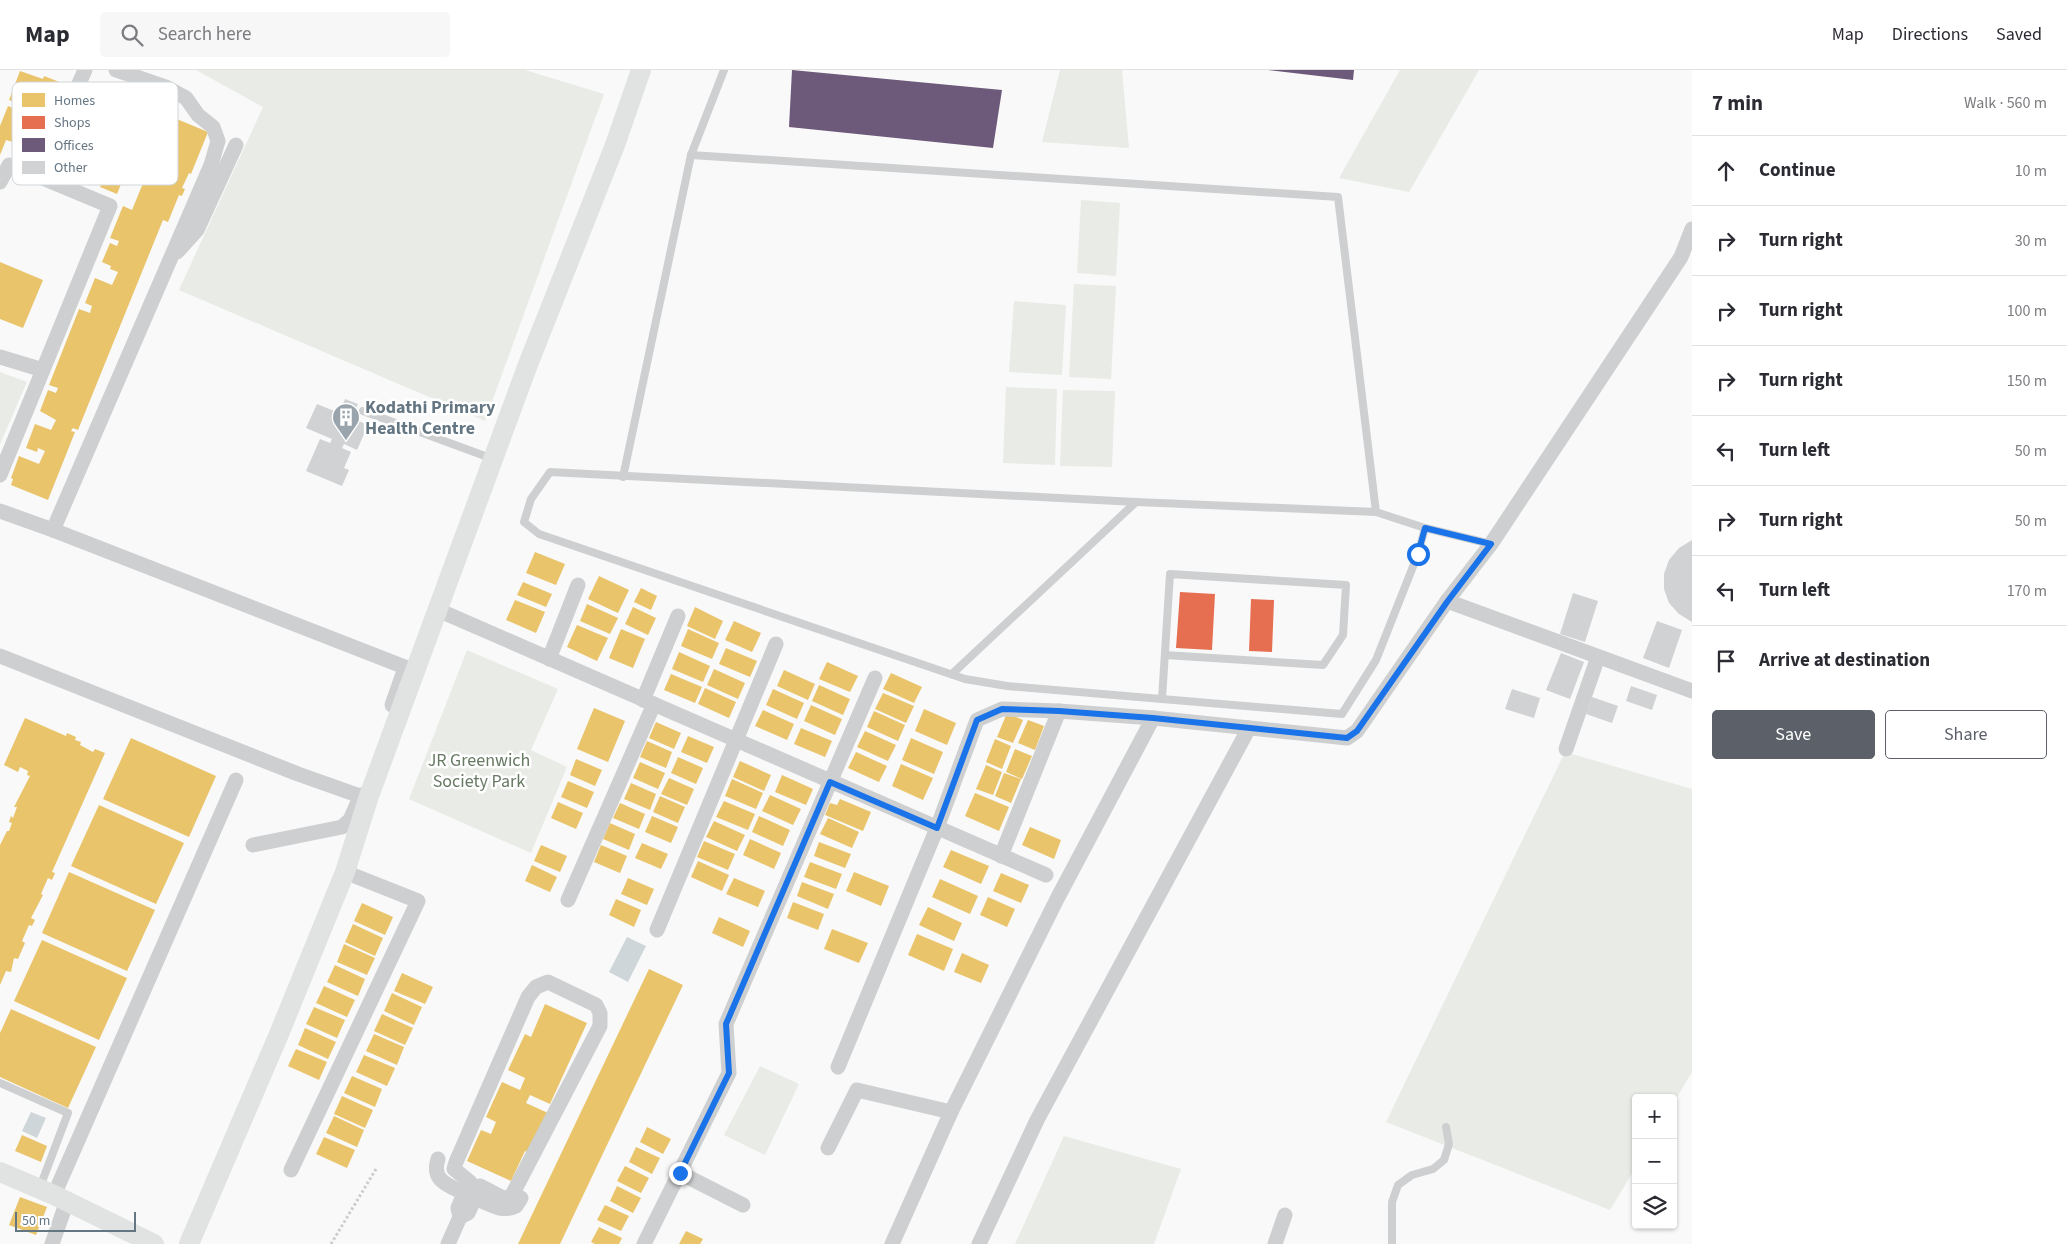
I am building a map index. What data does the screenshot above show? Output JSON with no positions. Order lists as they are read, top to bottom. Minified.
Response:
{"parks":["JR Greenwich Society Park"],"places":{"building":["Kodathi Primary Health Centre"]},"legend":["Homes","Shops","Offices","Other"],"scale_bar":"50 m","page":{"header":"Map","search":"Search here","nav":["Map","Directions","Saved"],"heading":["7 min","Walk · 560 m"],"list":[["Continue","10 m"],["Turn right","30 m"],["Turn right","100 m"],["Turn right","150 m"],["Turn left","50 m"],["Turn right","50 m"],["Turn left","170 m"],"Arrive at destination"],"buttons":["Save","Share"],"map_buttons":["+","−"],"scale":"50 m"}}
